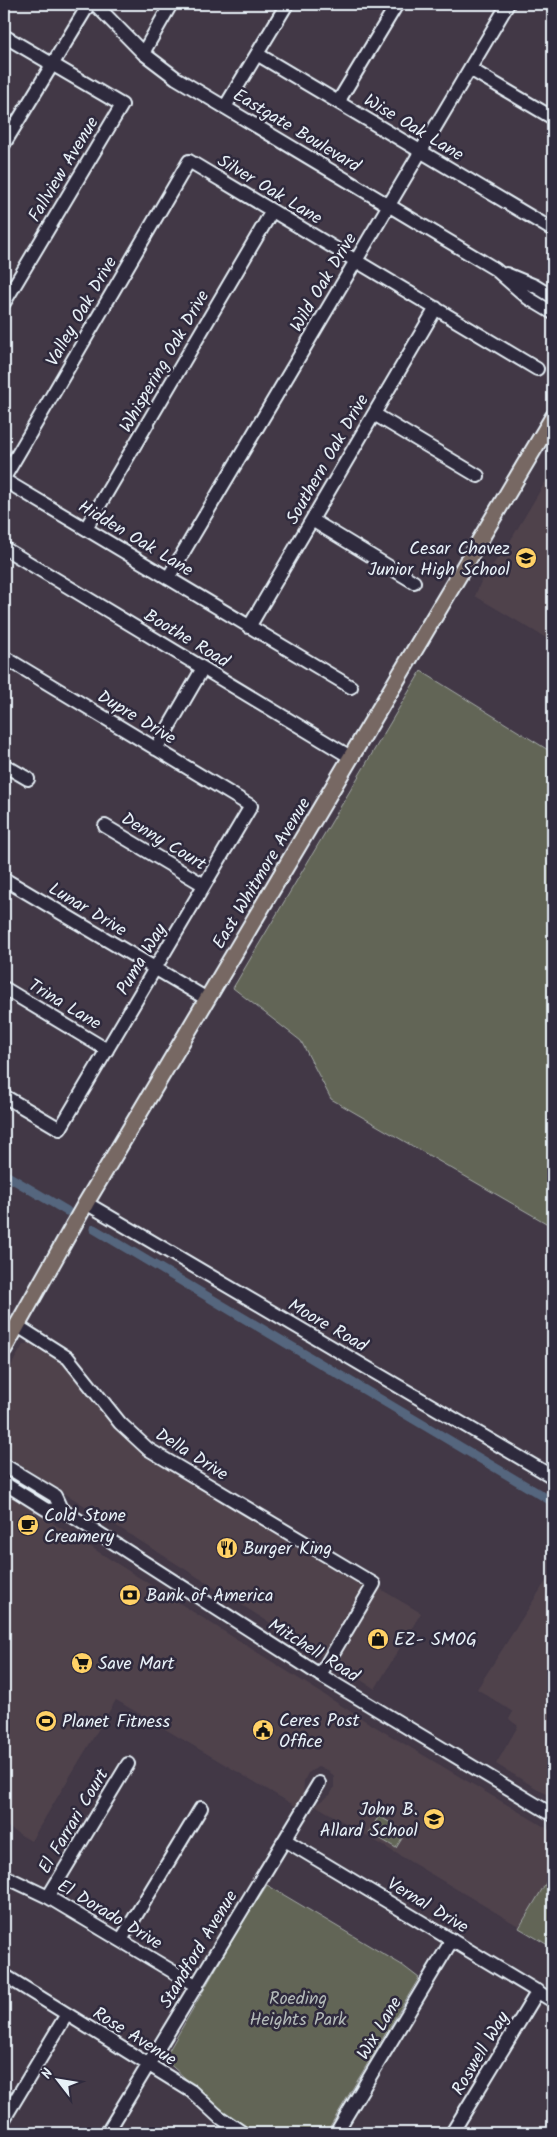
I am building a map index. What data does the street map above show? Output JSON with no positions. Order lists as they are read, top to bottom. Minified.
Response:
{"streets":{"main road":["East Whitmore Avenue"],"street":["Wise Oak Lane","Eastgate Boulevard","Fallview Avenue","Silver Oak Lane","Wild Oak Drive","Valley Oak Drive","Whispering Oak Drive","Southern Oak Drive","Hidden Oak Lane","Boothe Road","Dupre Drive","Denny Court","Lunar Drive","Puma Way","Trina Lane","Moore Road","Della Drive","Mitchell Road","El Farrari Court","Vernal Drive","El Dorado Drive","Standford Avenue","Wix Lane","Rose Avenue","Roswell Way"]},"crossings":[["Wise Oak Lane","Wild Oak Drive"],["Eastgate Boulevard","Wild Oak Drive"],["Silver Oak Lane","Wild Oak Drive"],["Silver Oak Lane","Valley Oak Drive"],["Silver Oak Lane","Whispering Oak Drive"],["Silver Oak Lane","Southern Oak Drive"],["Wild Oak Drive","Hidden Oak Lane"],["Valley Oak Drive","Hidden Oak Lane"],["Whispering Oak Drive","Hidden Oak Lane"],["Southern Oak Drive","Hidden Oak Lane"],["Boothe Road","East Whitmore Avenue"],["Dupre Drive","Puma Way"],["Denny Court","Puma Way"],["East Whitmore Avenue","Lunar Drive"],["East Whitmore Avenue","Moore Road"],["East Whitmore Avenue","Della Drive"],["Lunar Drive","Puma Way"],["Puma Way","Trina Lane"],["Della Drive","Mitchell Road"],["El Farrari Court","El Dorado Drive"],["Vernal Drive","Standford Avenue"],["Vernal Drive","Wix Lane"],["Vernal Drive","Roswell Way"],["El Dorado Drive","Standford Avenue"],["Standford Avenue","Rose Avenue"]],"parks":["Roeding Heights Park"],"places":{"school or university":["Cesar Chavez Junior High School","John B. Allard School"],"cafe":["Cold Stone Creamery"],"restaurant":["Burger King"],"bank":["Bank of America"],"shop":["EZ- SMOG"],"supermarket":["Save Mart"],"sports":["Planet Fitness"],"public building":["Ceres Post Office"]},"north":"top left"}
